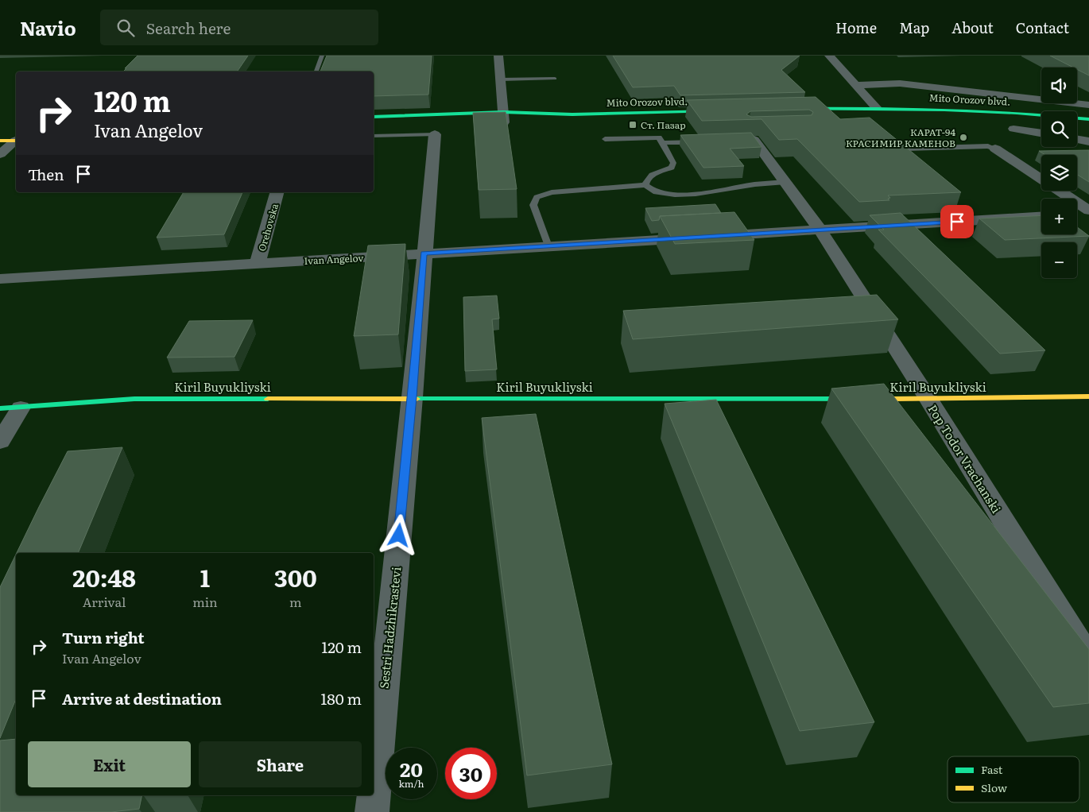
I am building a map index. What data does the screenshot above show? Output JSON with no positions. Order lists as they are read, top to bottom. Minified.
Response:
{"streets":{"main road":["Mito Orozov blvd.","Kiril Buyukliyski"],"street":["Orehovska","Ivan Angelov","Pop Todor Vrachanski","Sestri Hadzhikrastevi"]},"crossings":[["Orehovska","Ivan Angelov"],["Ivan Angelov","Pop Todor Vrachanski"],["Ivan Angelov","Sestri Hadzhikrastevi"],["Kiril Buyukliyski","Pop Todor Vrachanski"],["Kiril Buyukliyski","Sestri Hadzhikrastevi"]],"places":{"transit":["Ст. Пазар"],"other":["КАРАТ-94 КРАСИМИР КАМЕНОВ"]},"legend":["Fast","Slow"],"page":{"header":"Navio","search":"Search here","nav":["Home","Map","About","Contact"],"map_buttons":["+","−"],"turn":["120 m","Ivan Angelov"],"then":"Then","eta":["20:48","Arrival","1","min","300","m"],"list":[{"name":"Turn right","note":"Ivan Angelov","value":"120 m"},{"name":"Arrive at destination","value":"180 m"}],"buttons":["Exit","Share"],"speed":"20 km/h","limit":"30"}}
